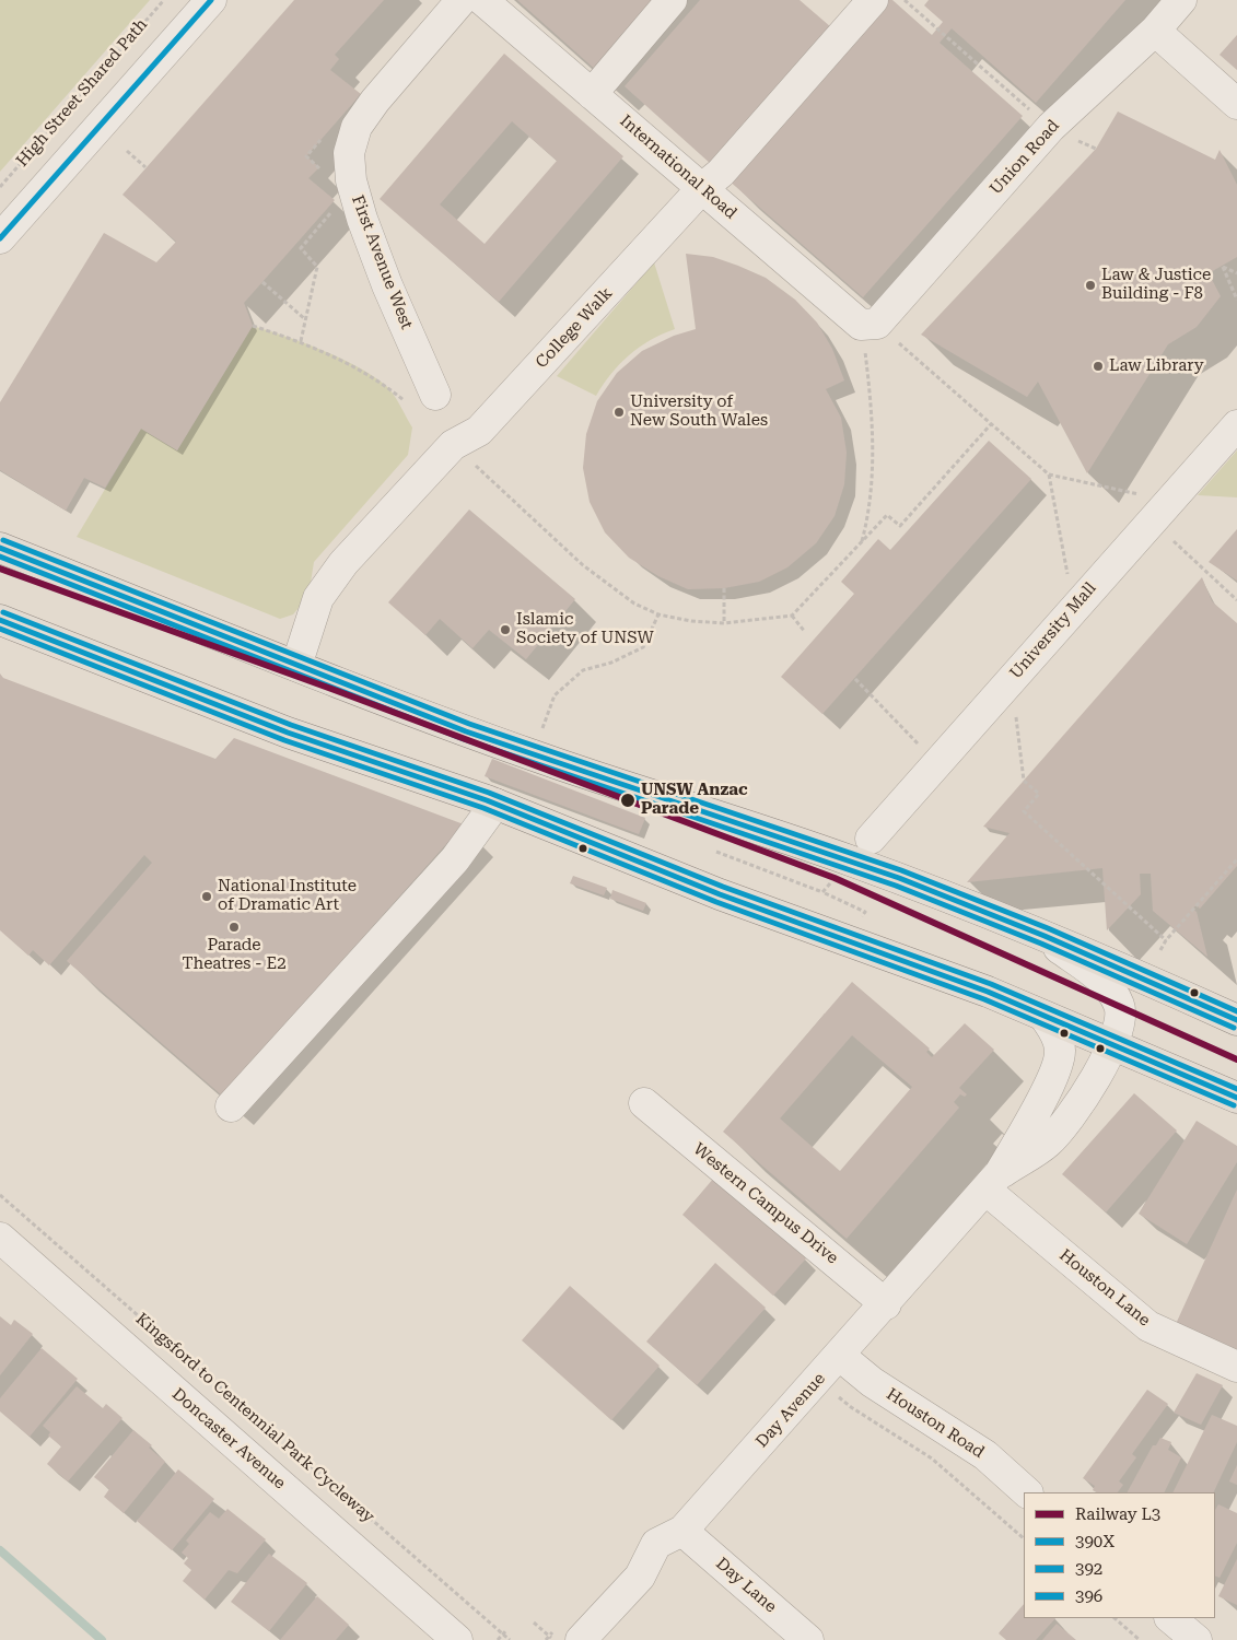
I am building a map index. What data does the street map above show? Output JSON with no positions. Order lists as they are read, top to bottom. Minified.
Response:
{"streets":{"street":["Union Road","International Road","First Avenue West","College Walk","University Mall","Western Campus Drive","Houston Lane","Day Avenue","Houston Road","Doncaster Avenue","Day Lane"],"path":["High Street Shared Path","Kingsford to Centennial Park Cycleway"]},"crossings":[["Union Road","International Road"],["International Road","College Walk"],["Western Campus Drive","Day Avenue"],["Houston Lane","Day Avenue"],["Day Avenue","Houston Road"],["Day Avenue","Day Lane"]],"places":["Law & Justice Building - F8","Law Library","University of New South Wales","Islamic Society of UNSW","UNSW Anzac Parade","National Institute of Dramatic Art","Parade Theatres - E2"],"lines":["transit line 390X","transit line 396","transit line 392","rail line L3"],"legend":["Railway L3","390X","392","396"]}
